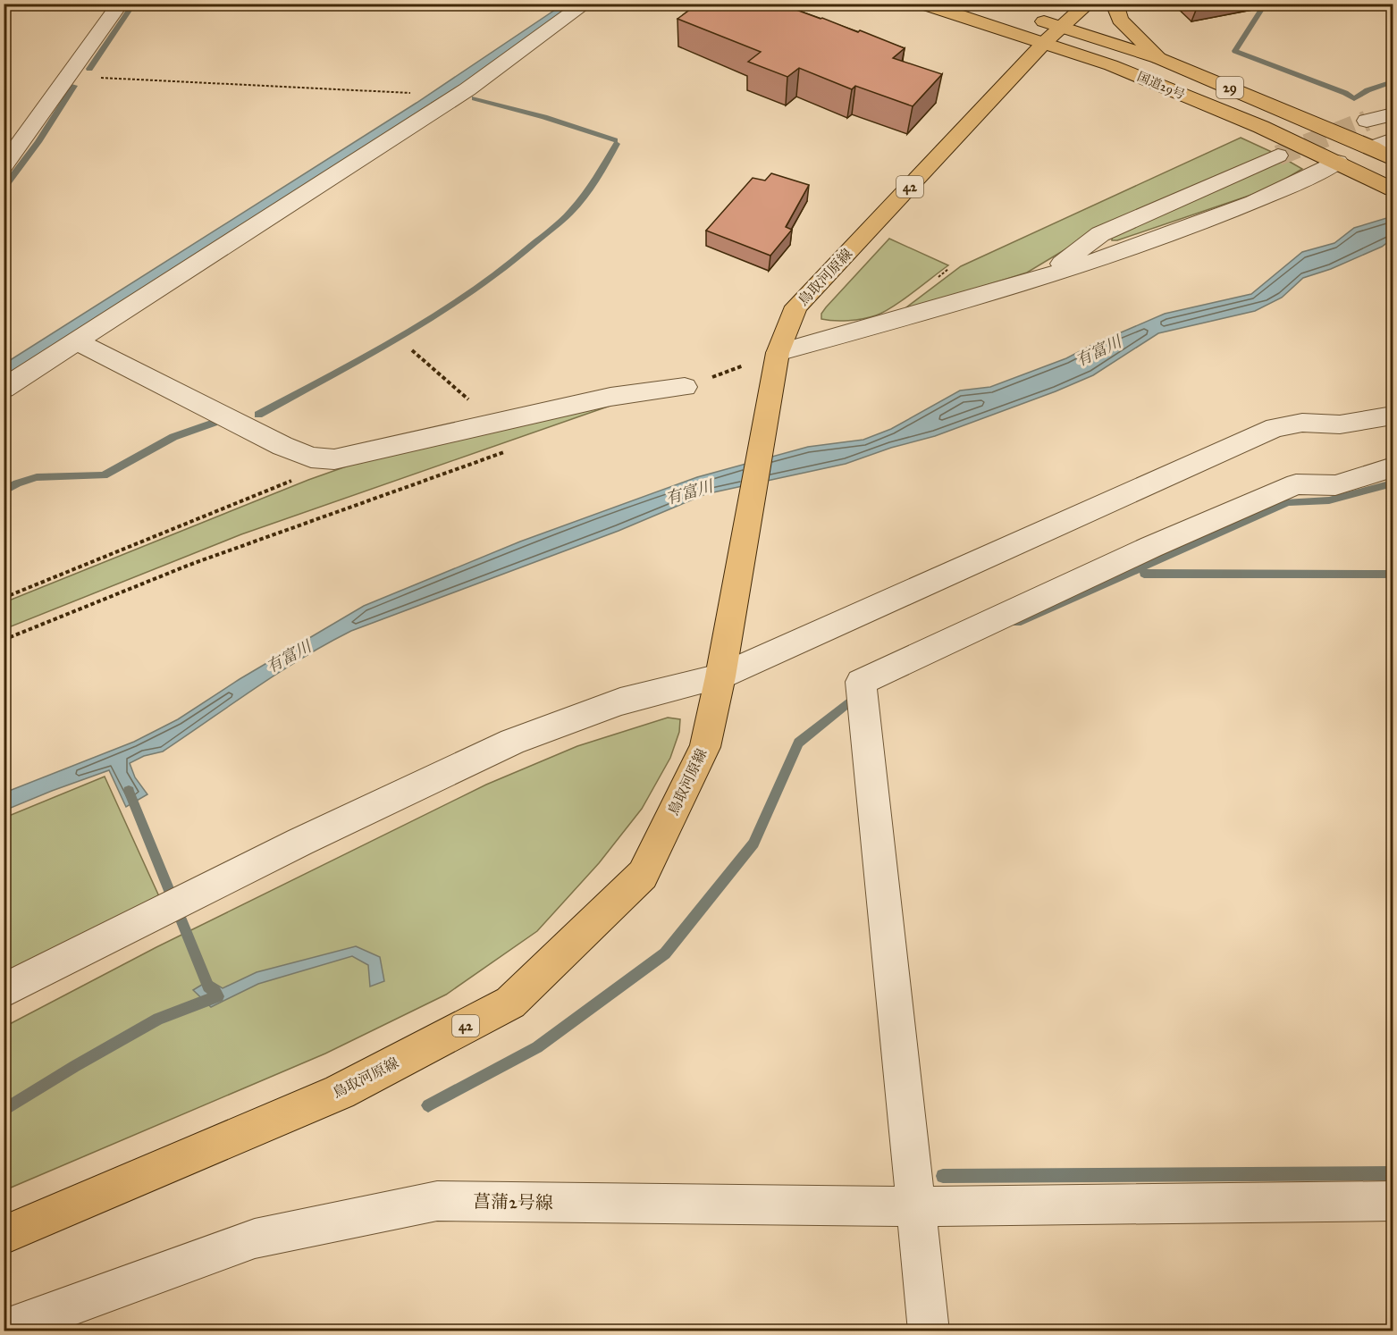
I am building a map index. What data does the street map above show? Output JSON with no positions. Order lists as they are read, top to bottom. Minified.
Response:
{"streets":{"main road":["国道29号","29","42","鳥取河原線"],"street":["菖蒲2号線"]},"crossings":[["国道29号","鳥取河原線"]],"water":["有富川"]}
